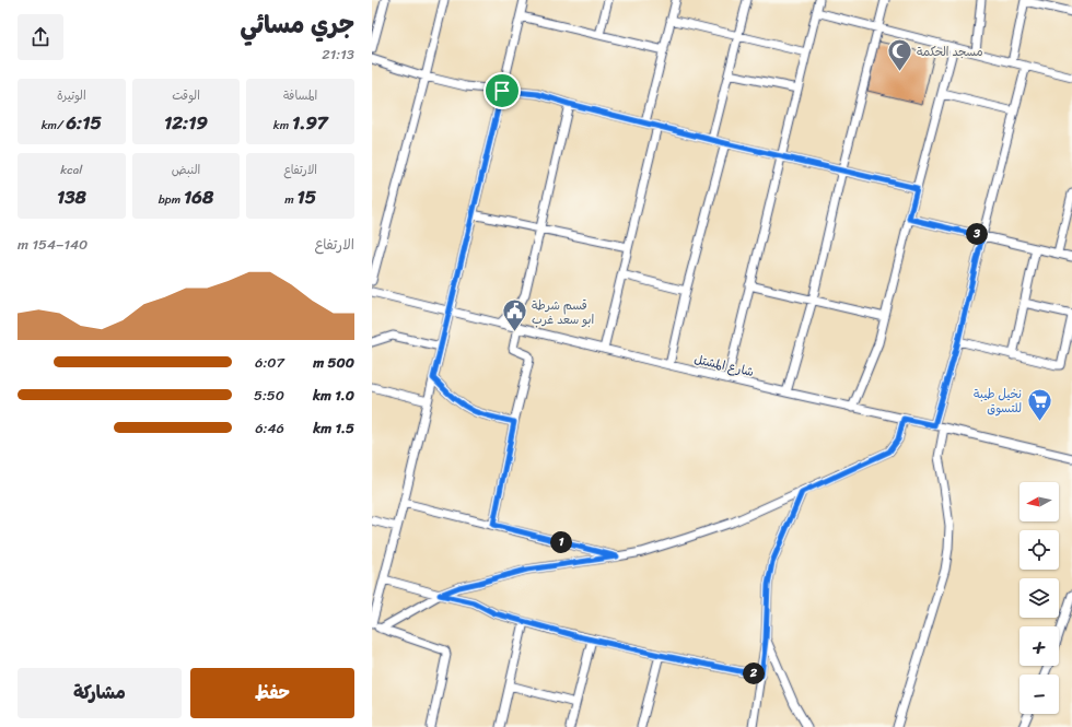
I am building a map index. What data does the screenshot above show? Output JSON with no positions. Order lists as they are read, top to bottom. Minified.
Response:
{"streets":{"street":["شارع المشتل"]},"places":{"mosque":["مسجد الحكمة"],"public building":["قسم شرطة ابو سعد غرب"],"supermarket":["نخيل طيبة للتسوق"]},"north":"left","page":{"heading":["جري مسائي","21:13"],"stats":[["المسافة","1.97 km"],["الوقت","12:19"],["الوتيرة","6:15 /km"],["الارتفاع","15 m"],["النبض","168 bpm"],["kcal","138"]],"pins":["3","1","2"],"chart":["الارتفاع","140–154 m"],"list":[{"name":"500 m","note":"6:07"},{"name":"1.0 km","note":"5:50"},{"name":"1.5 km","note":"6:46"}],"map_buttons":["+","−"],"buttons":["حفظ","مشاركة"]}}
